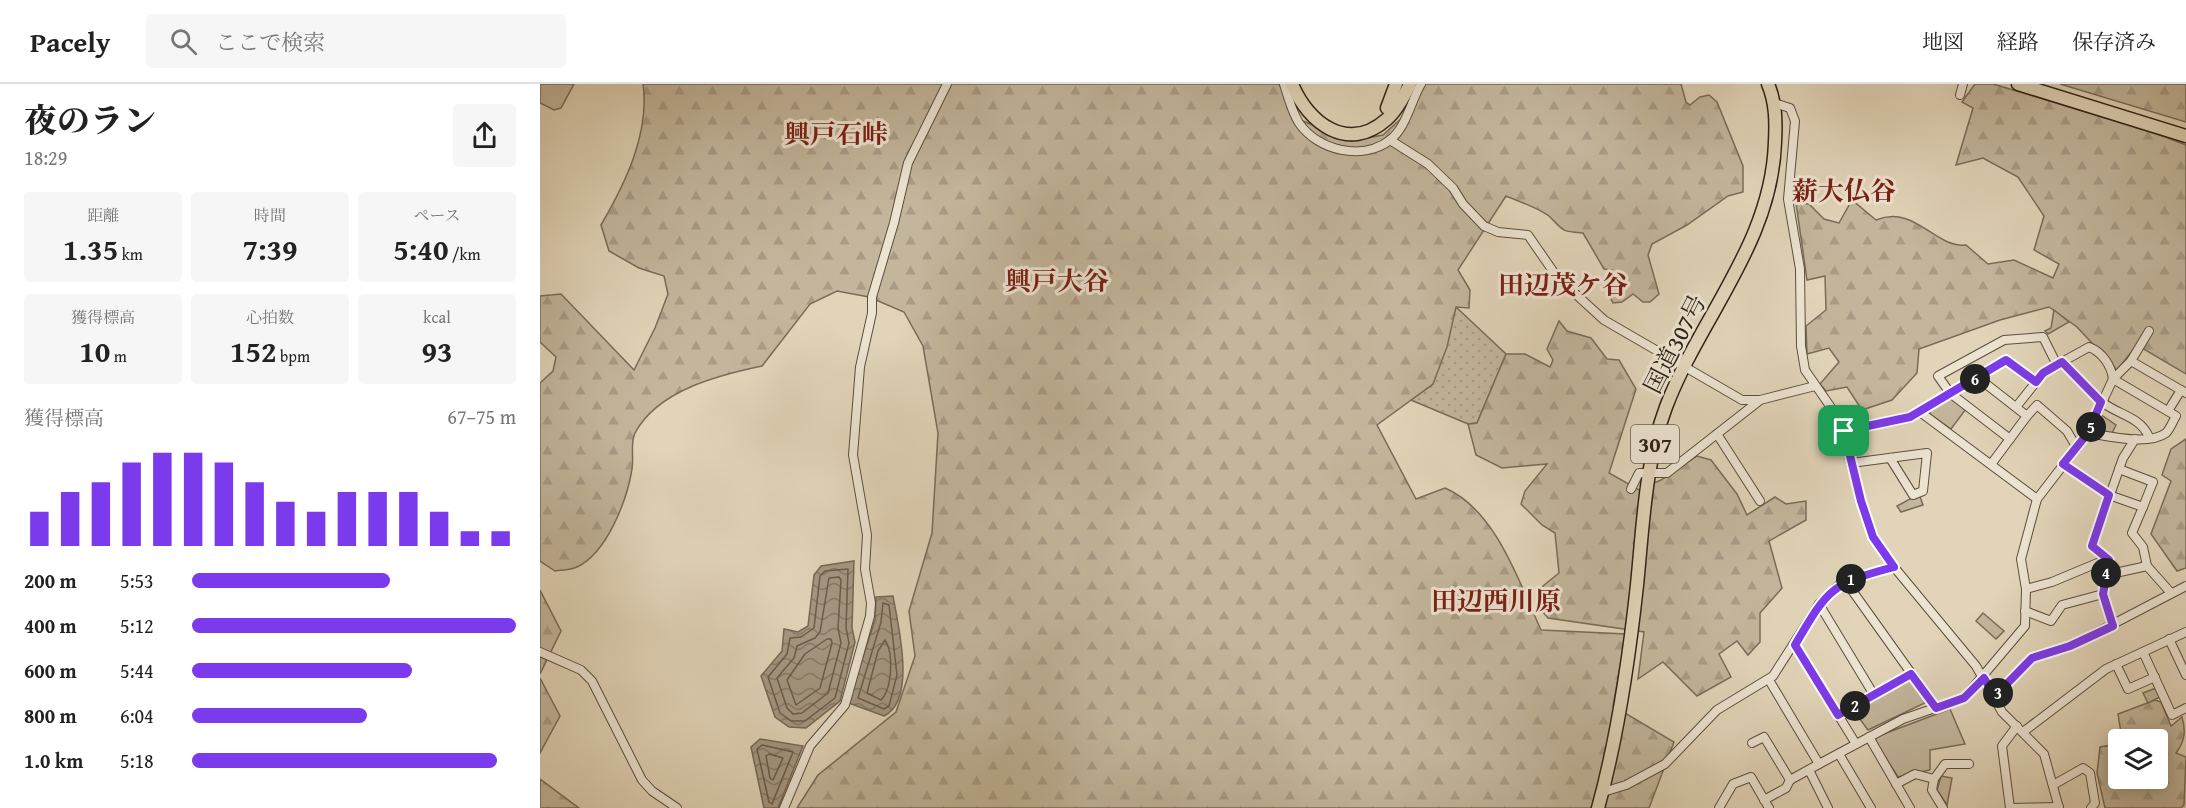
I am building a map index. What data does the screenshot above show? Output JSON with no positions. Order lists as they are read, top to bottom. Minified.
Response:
{"streets":{"highway":["国道307号","307"]},"districts":["興戸石峠","薪大仏谷","興戸大谷","田辺茂ケ谷","田辺西川原"],"page":{"header":"Pacely","search":"ここで検索","nav":["地図","経路","保存済み"],"heading":["夜のラン","18:29"],"stats":[["距離","1.35 km"],["時間","7:39"],["ペース","5:40 /km"],["獲得標高","10 m"],["心拍数","152 bpm"],["kcal","93"]],"pins":["6","5","4","1","3","2"],"chart":["獲得標高","67–75 m"],"list":[{"name":"200 m","note":"5:53"},{"name":"400 m","note":"5:12"},{"name":"600 m","note":"5:44"},{"name":"800 m","note":"6:04"},{"name":"1.0 km","note":"5:18"}]}}
